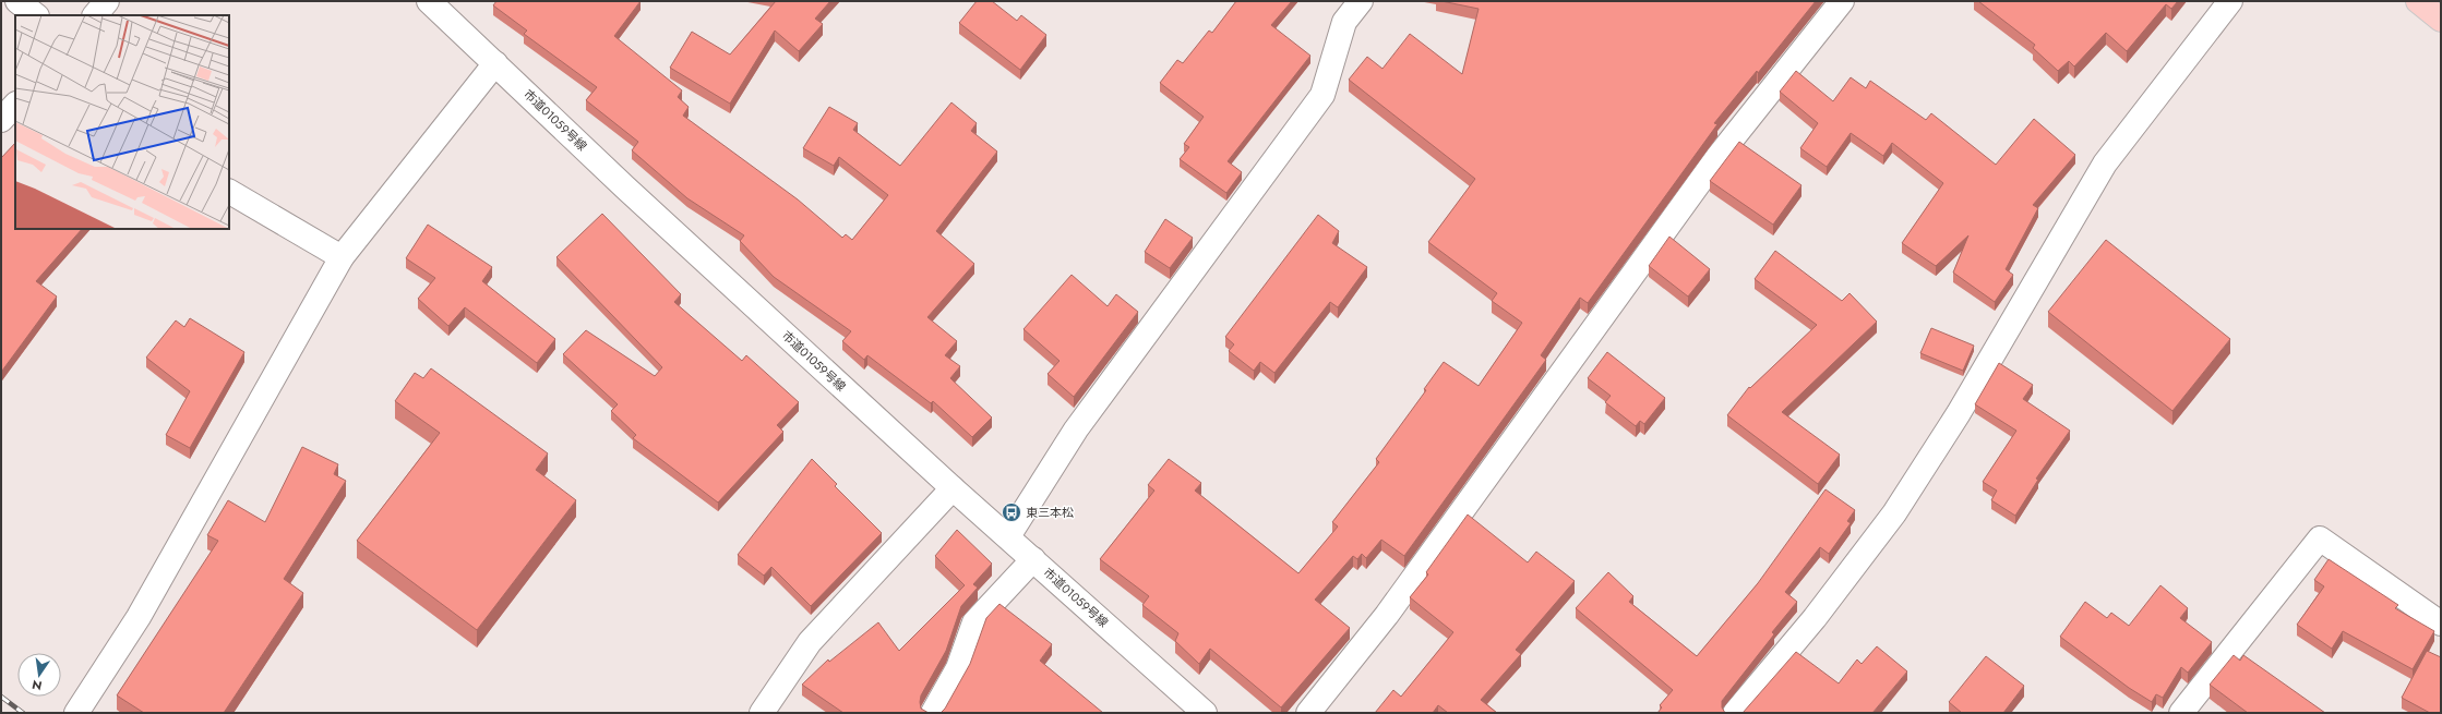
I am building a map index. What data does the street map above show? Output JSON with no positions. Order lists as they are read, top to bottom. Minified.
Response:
{"streets":{"street":["市道01059号線"]},"places":{"bus stop":["東三本松"]},"north":"bottom"}
